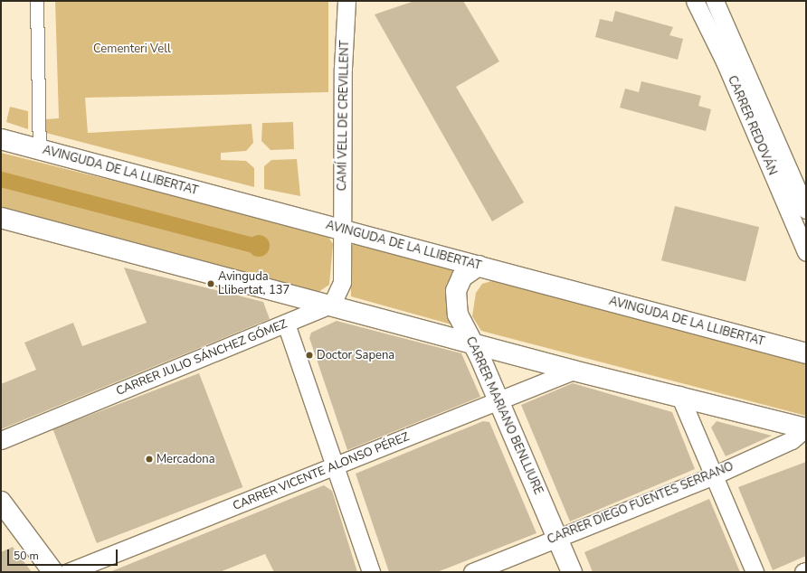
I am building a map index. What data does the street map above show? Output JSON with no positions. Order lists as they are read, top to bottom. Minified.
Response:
{"streets":{"main road":["AVINGUDA DE LA LLIBERTAT","CARRER MARIANO BENLLIURE"],"street":["CAMÍ VELL DE CREVILLENT","CARRER REDOVÁN","CARRER JULIO SÁNCHEZ GÓMEZ","CARRER VICENTE ALONSO PÉREZ","CARRER DIEGO FUENTES SERRANO"]},"crossings":[["CAMÍ VELL DE CREVILLENT","AVINGUDA DE LA LLIBERTAT"],["AVINGUDA DE LA LLIBERTAT","CARRER MARIANO BENLLIURE"],["CARRER MARIANO BENLLIURE","CARRER VICENTE ALONSO PÉREZ"],["CARRER MARIANO BENLLIURE","CARRER DIEGO FUENTES SERRANO"]],"parks":["Cementeri Vell"],"places":["Avinguda Llibertat, 137","Doctor Sapena","Mercadona"],"scale_bar":"50 m"}
